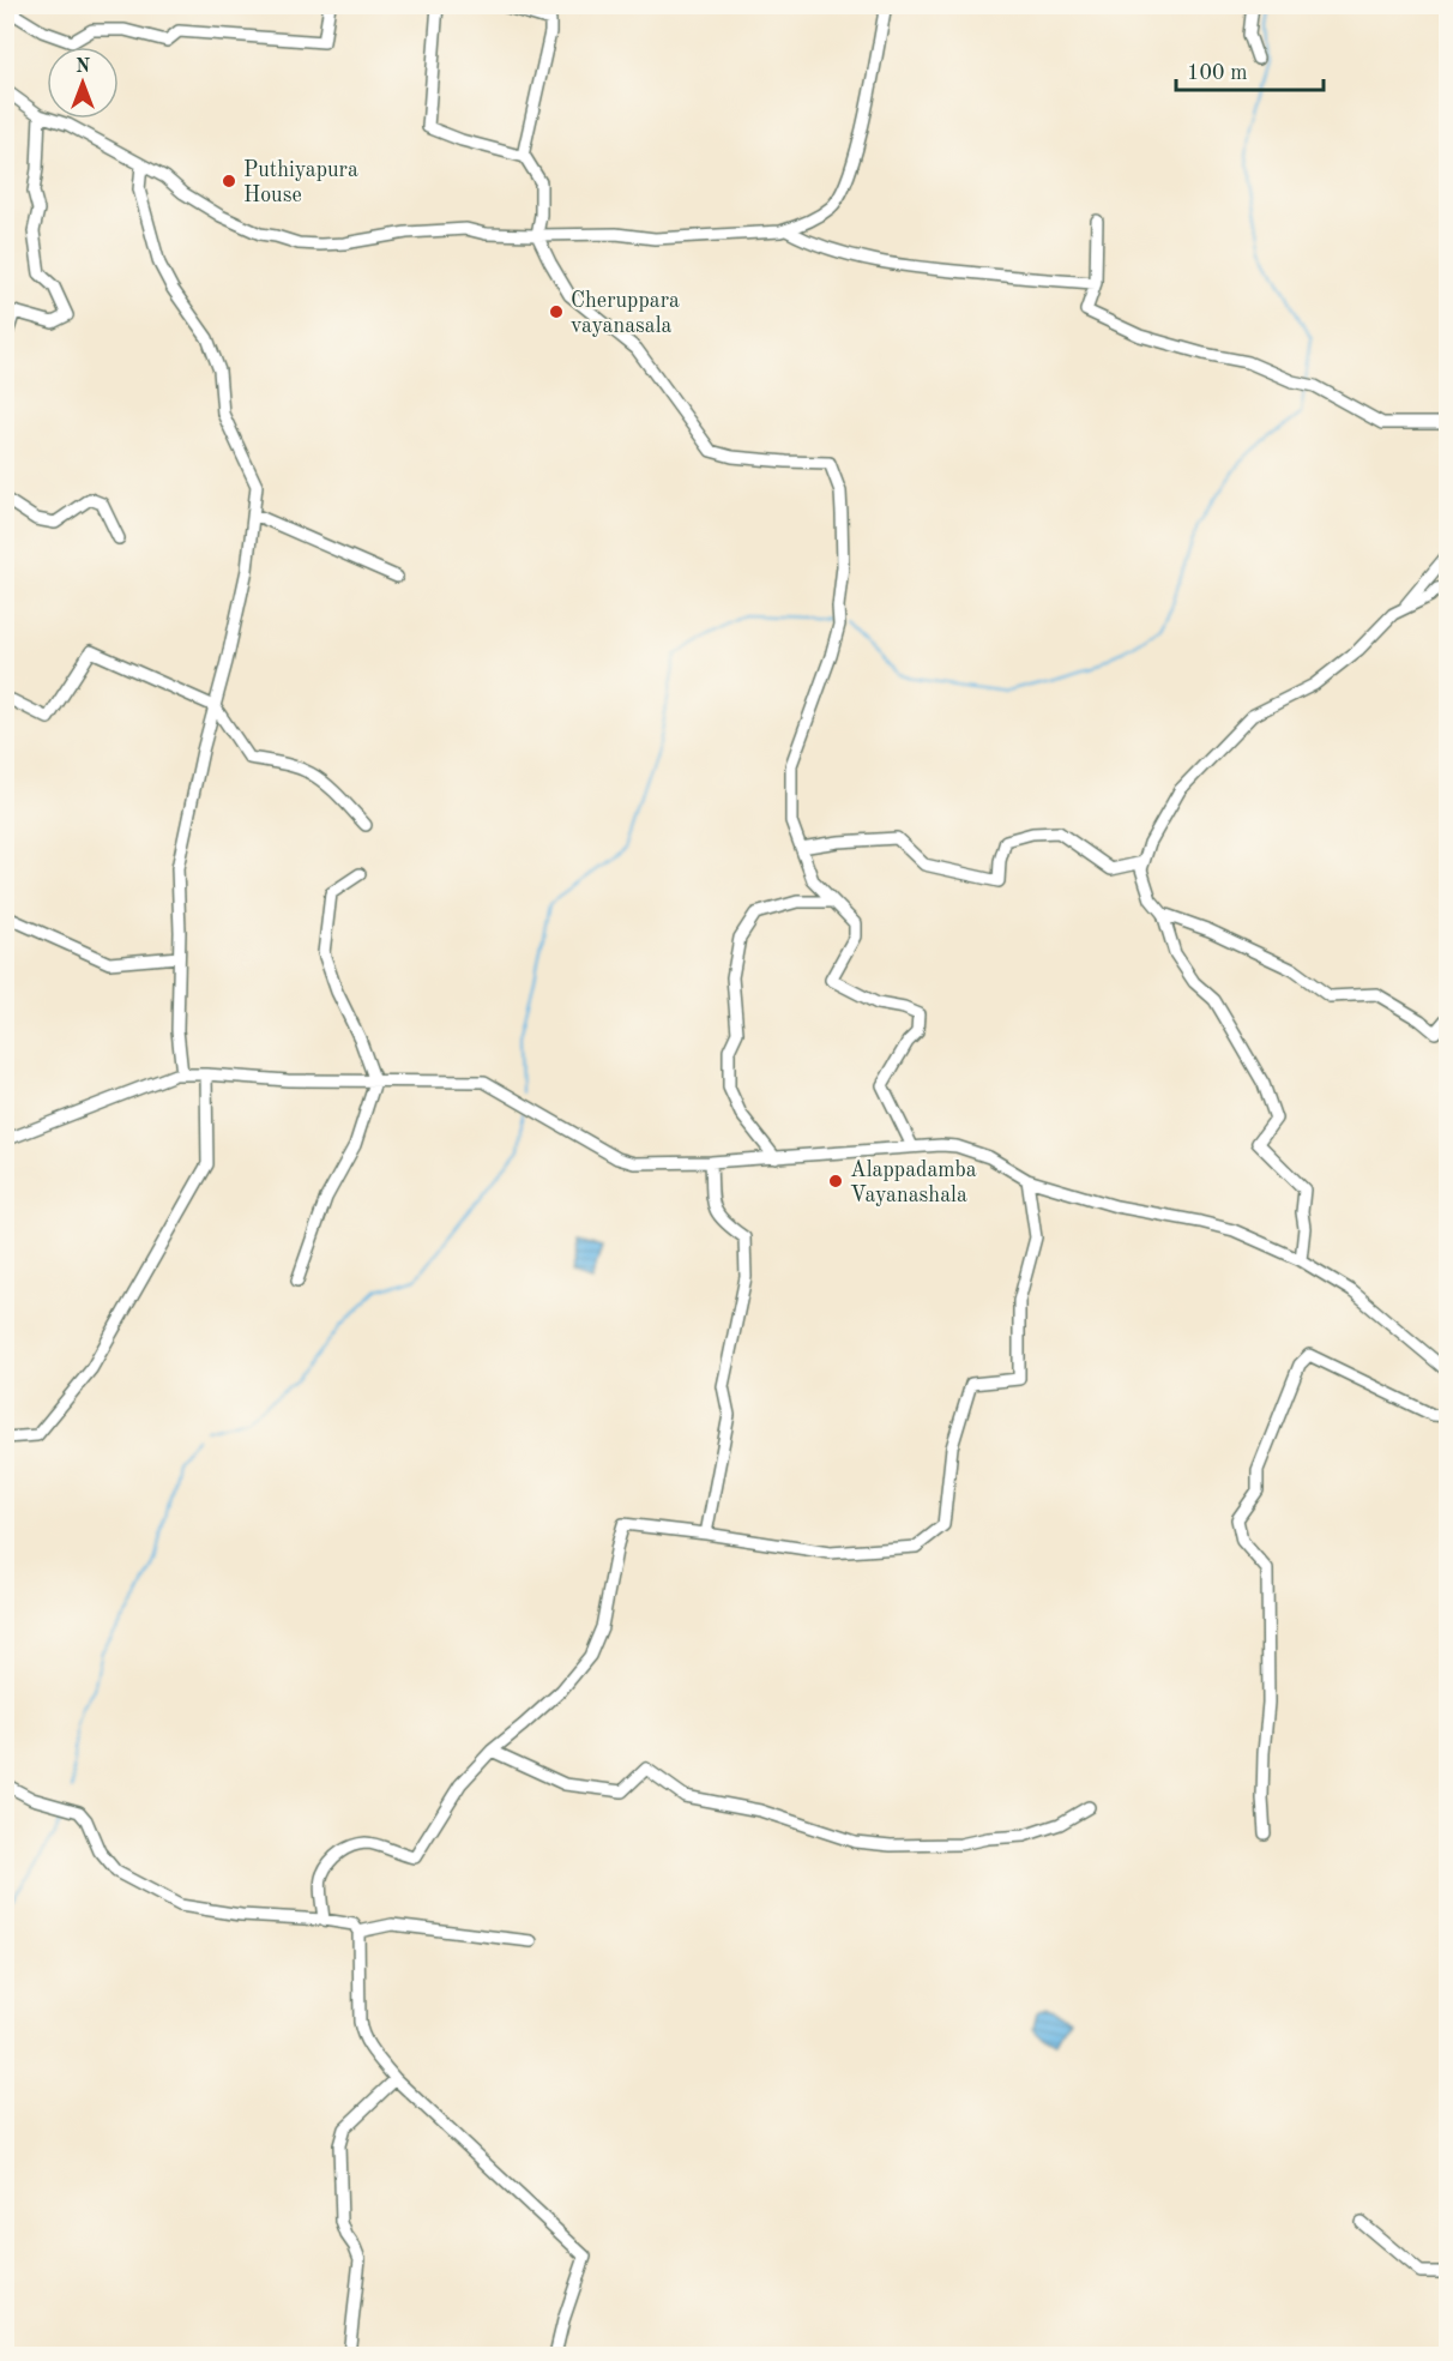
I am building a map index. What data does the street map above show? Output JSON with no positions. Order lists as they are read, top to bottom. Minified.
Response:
{"places":["Puthiyapura House","Cheruppara vayanasala","Alappadamba Vayanashala"],"scale_bar":"100 m","north":"top"}
